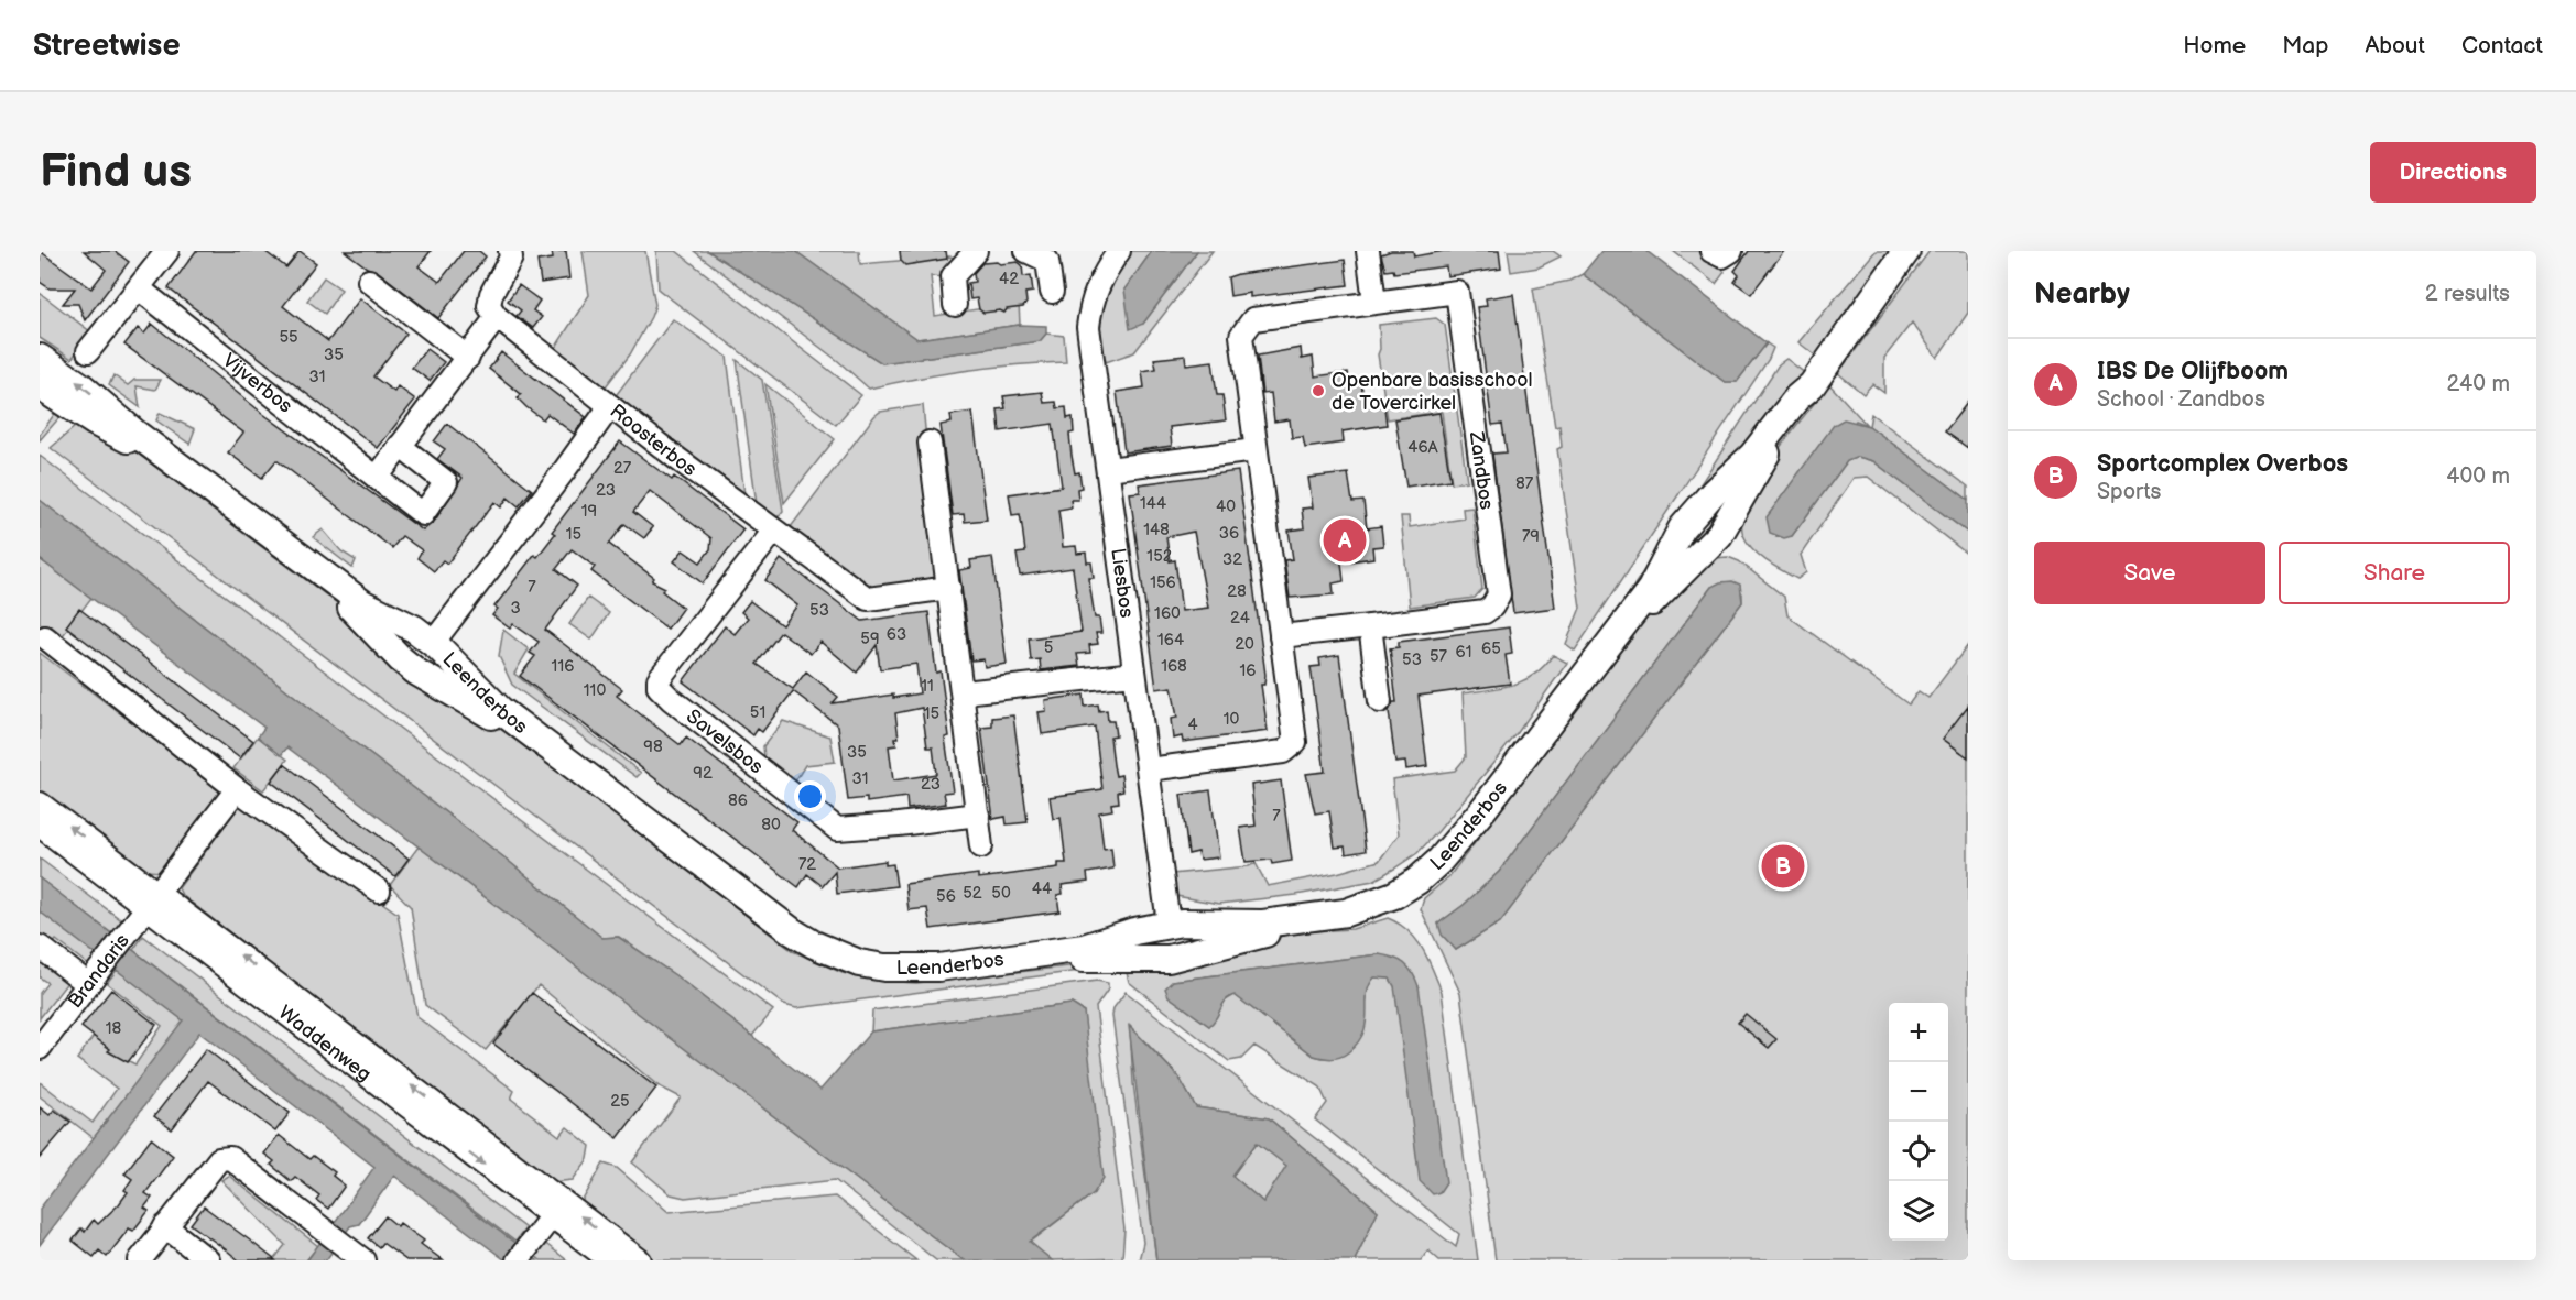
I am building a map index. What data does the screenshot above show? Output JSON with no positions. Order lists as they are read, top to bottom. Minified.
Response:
{"streets":{"main road":["Leenderbos"],"street":["Vijverbos","Roosterbos","Zandbos","Liesbos","Savelsbos","Brandaris","Waddenweg"]},"crossings":[["Roosterbos","Leenderbos"],["Roosterbos","Savelsbos"],["Zandbos","Liesbos"],["Liesbos","Leenderbos"],["Brandaris","Waddenweg"]],"places":["Openbare basisschool de Tovercirkel"],"house_numbers":["42","55","35","31","46A","27","87","23","144","40","19","148","36","15","79","152","32","156","7","28","3","53","160","24","63","59","164","20","5","65","61","57","53","116","168","16","11","110","51","15","10","4","98","35","92","31","23","86","7","80","72","44","52","50","56","18","25"],"page":{"header":"Streetwise","nav":["Home","Map","About","Contact"],"buttons":["Directions",["Save","Share"]],"title":"Find us","heading":["Nearby","2 results"],"list":[{"mark":"A","name":"IBS De Olijfboom","note":"School · Zandbos","value":"240 m"},{"mark":"B","name":"Sportcomplex Overbos","note":"Sports","value":"400 m"}],"pins":["A","B"],"map_buttons":["+","−"]}}
